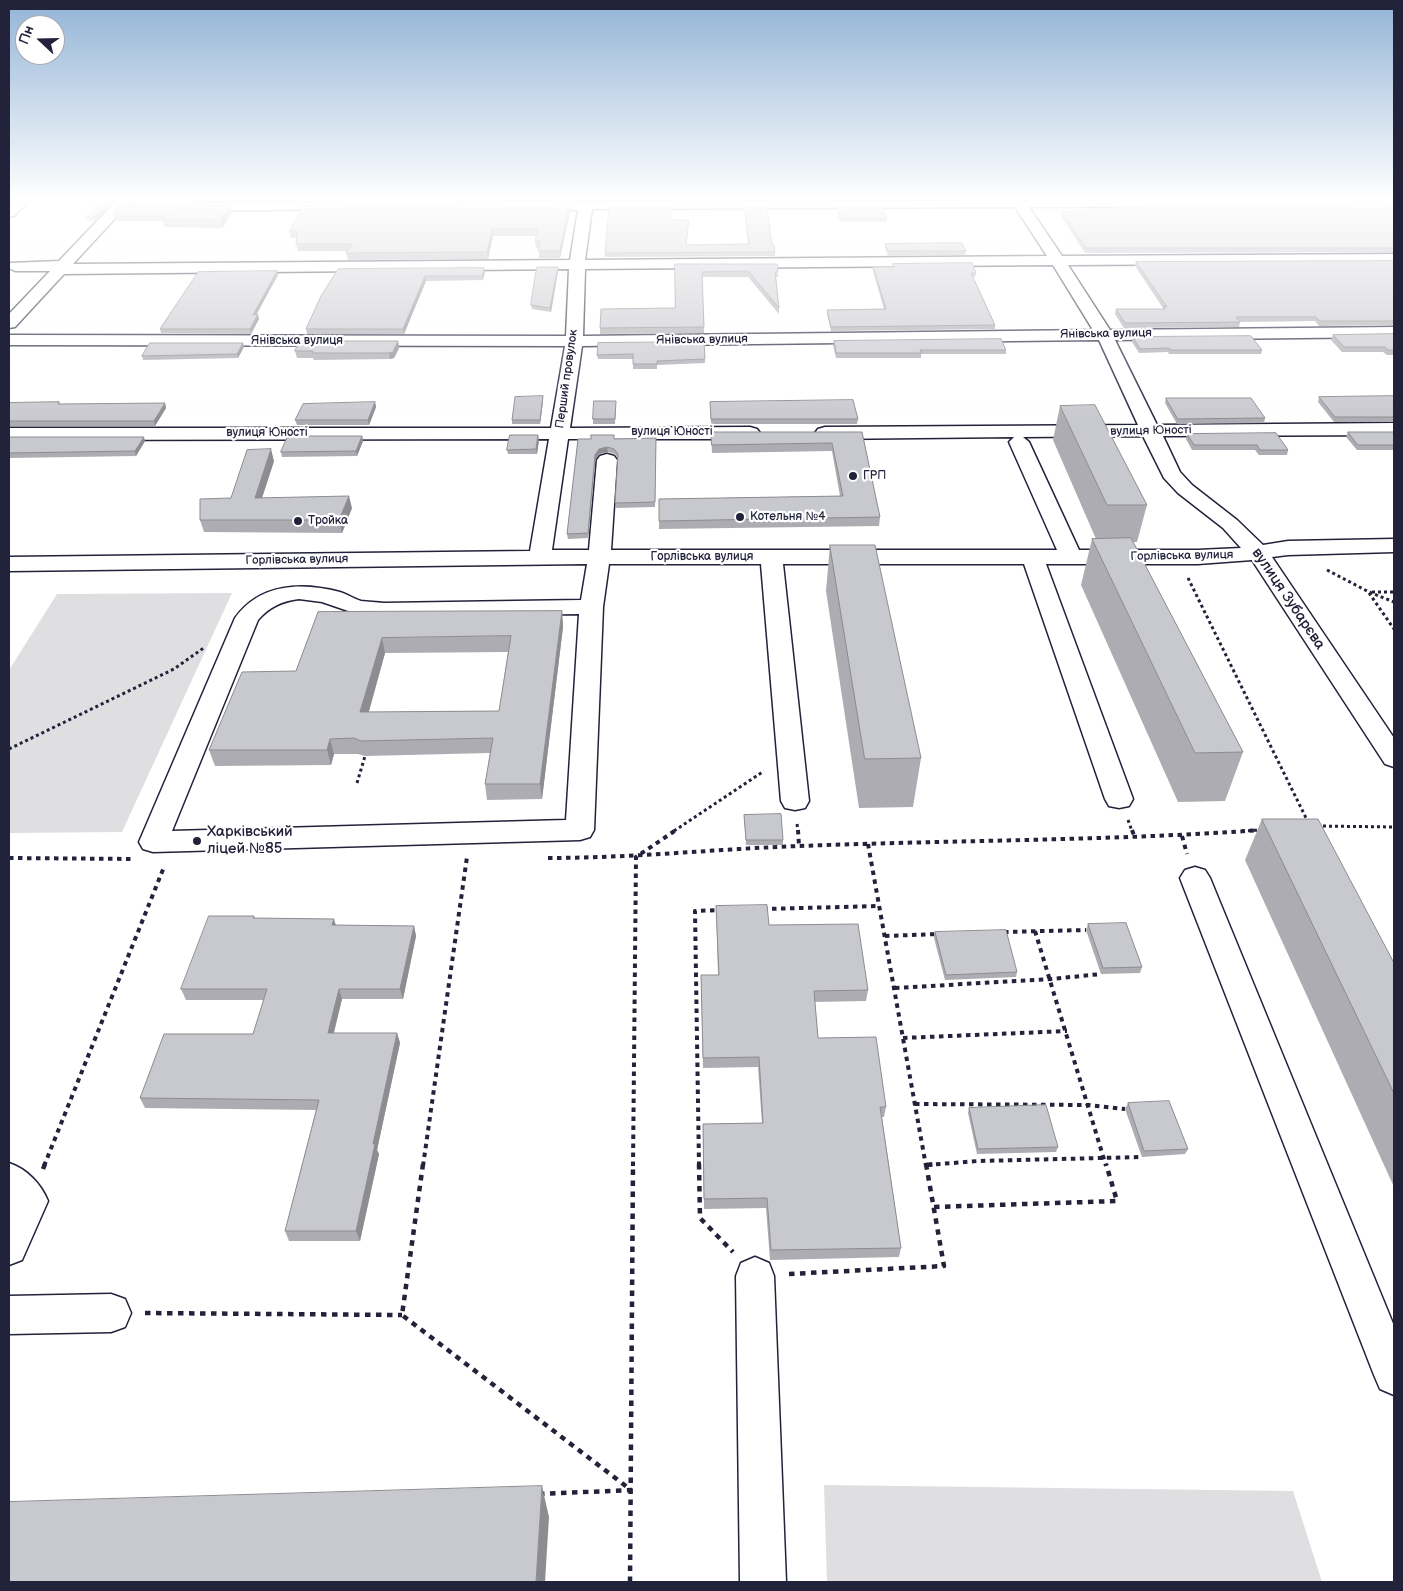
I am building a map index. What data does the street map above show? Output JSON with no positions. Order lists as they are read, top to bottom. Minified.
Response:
{"streets":{"street":["Янівська вулиця","Перший провулок","вулиця Юності","Горлівська вулиця","вулиця Зубарєва"]},"crossings":[["Янівська вулиця","Перший провулок"],["Янівська вулиця","вулиця Зубарєва"],["Перший провулок","вулиця Юності"],["Перший провулок","Горлівська вулиця"],["вулиця Юності","вулиця Зубарєва"],["Горлівська вулиця","вулиця Зубарєва"]],"places":["ГРП","Котельня №4","Тройка","Харківський ліцей №85"],"north":"left"}
